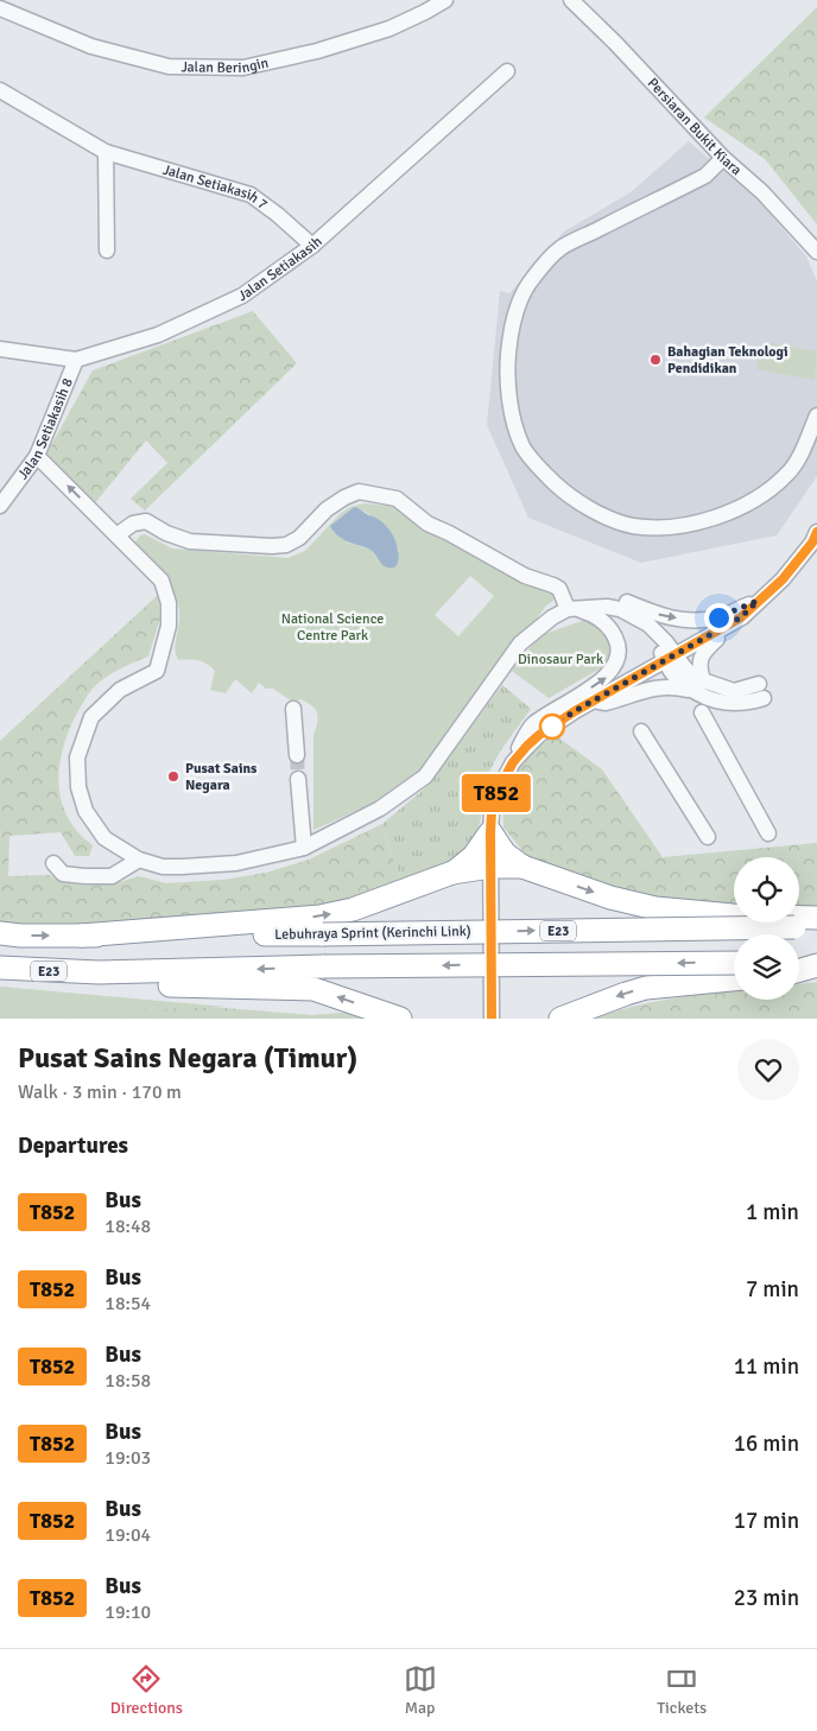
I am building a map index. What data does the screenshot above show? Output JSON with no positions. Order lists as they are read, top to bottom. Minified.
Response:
{"streets":{"highway":["E23","Lebuhraya Sprint (Kerinchi Link)"],"street":["Jalan Beringin","Persiaran Bukit Kiara","Jalan Setiakasih 7","Jalan Setiakasih","Jalan Setiakasih 8"]},"crossings":[["Jalan Setiakasih 7","Jalan Setiakasih"],["Jalan Setiakasih","Jalan Setiakasih 8"]],"parks":["National Science Centre Park","Dinosaur Park"],"places":["Bahagian Teknologi Pendidikan","Pusat Sains Negara"],"lines":["bus line T852"],"page":{"on_map":"T852","heading":[["Pusat Sains Negara (Timur)","Walk · 3 min · 170 m"],"Departures"],"list":[{"mark":"T852","name":"Bus","note":"18:48","value":"1 min"},{"mark":"T852","name":"Bus","note":"18:54","value":"7 min"},{"mark":"T852","name":"Bus","note":"18:58","value":"11 min"},{"mark":"T852","name":"Bus","note":"19:03","value":"16 min"},{"mark":"T852","name":"Bus","note":"19:04","value":"17 min"},{"mark":"T852","name":"Bus","note":"19:10","value":"23 min"}],"tabs":["Directions","Map","Tickets"]}}
